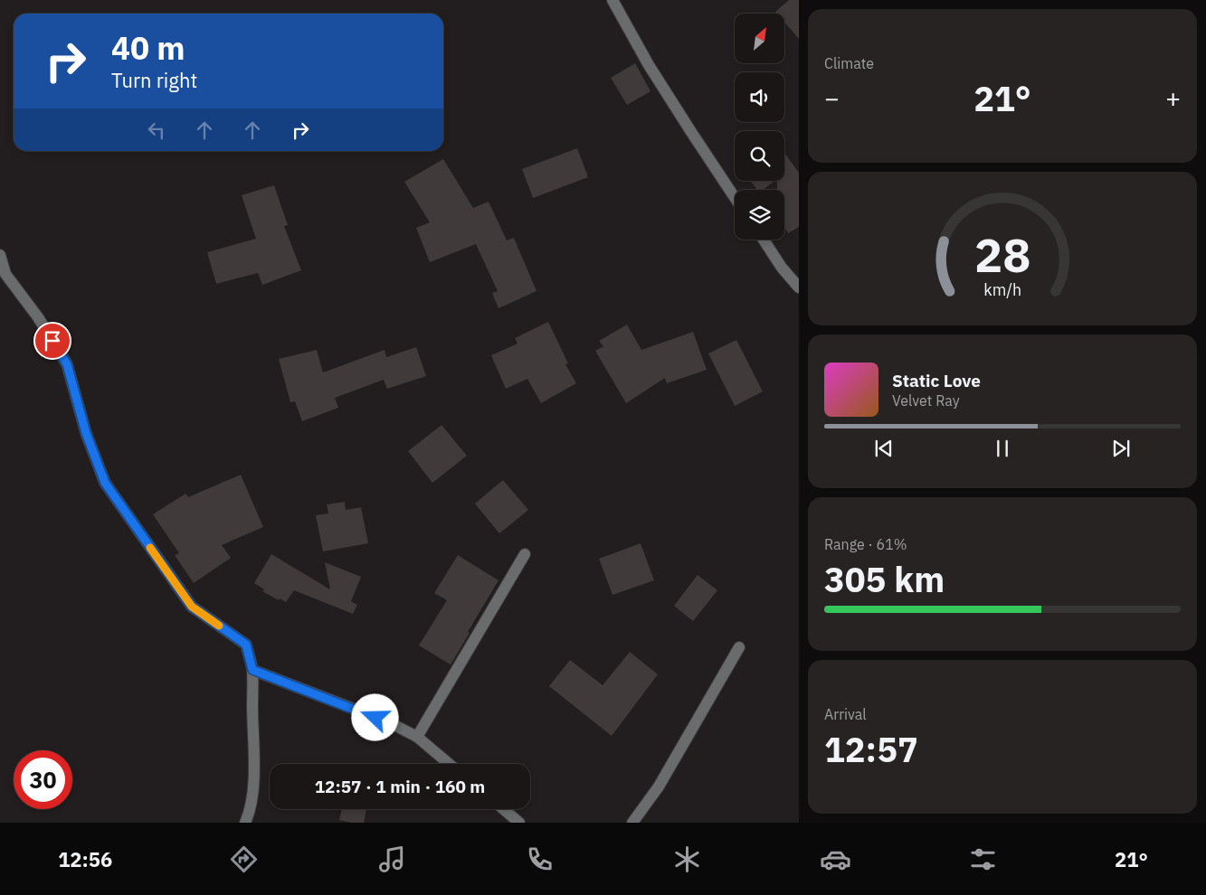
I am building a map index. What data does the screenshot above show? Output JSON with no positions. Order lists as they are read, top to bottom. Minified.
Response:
{"north":"top right","page":{"tile":["Climate",["Range · 61%","305 km"],["Arrival","12:57"]],"turn":["40 m","Turn right"],"heat":["−","21°","+"],"song":["Static Love","Velvet Ray"],"limit":"30","trip":"12:57 · 1 min · 160 m","tabs":["12:56","21°"],"gauge":["28","km/h"]}}
